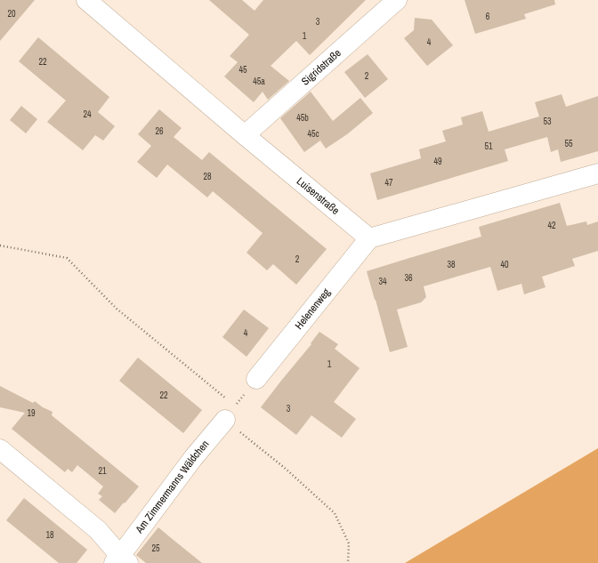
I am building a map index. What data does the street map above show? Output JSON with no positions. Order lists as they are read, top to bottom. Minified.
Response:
{"streets":{"street":["Sigridstraße","Luisenstraße","Helenenweg","Am Zimmermanns Wäldchen"]},"crossings":[["Sigridstraße","Luisenstraße"],["Luisenstraße","Helenenweg"]],"house_numbers":["20","6","3","1","4","22","45","2","45a","24","45b","53","26","45c","55","51","49","28","47","42","2","38","40","36","34","4","1","22","3","19","21","18","25"]}
